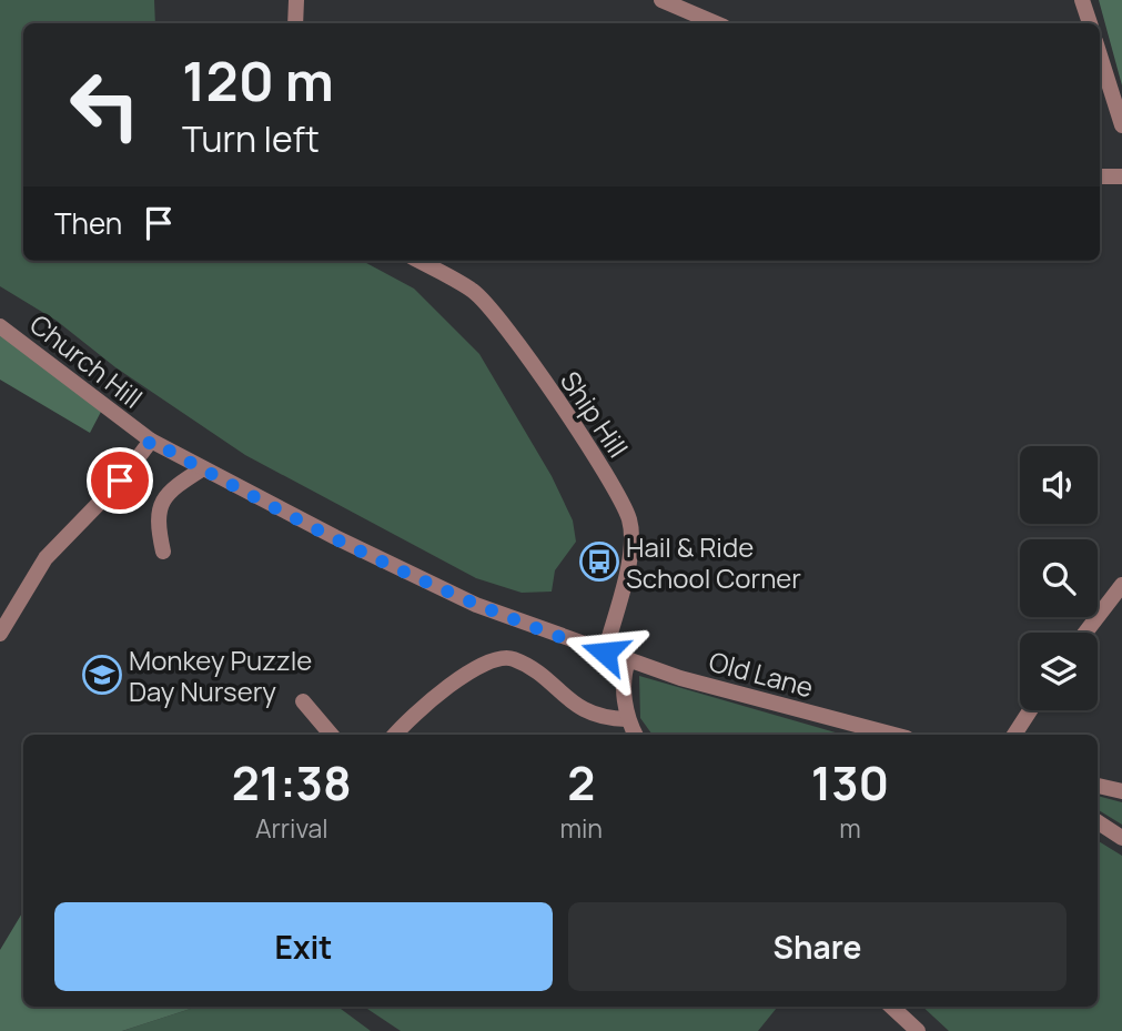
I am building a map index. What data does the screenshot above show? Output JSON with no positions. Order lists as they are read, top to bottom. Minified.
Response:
{"streets":{"street":["Church Hill","Ship Hill","Old Lane"]},"crossings":[["Church Hill","Ship Hill"],["Church Hill","Old Lane"],["Ship Hill","Old Lane"]],"places":{"bus stop":["Hail & Ride School Corner"],"school or university":["Monkey Puzzle Day Nursery"]},"page":{"turn":["120 m","Turn left"],"then":"Then","eta":["21:38","Arrival","2","min","130","m"],"buttons":["Exit","Share"]}}
